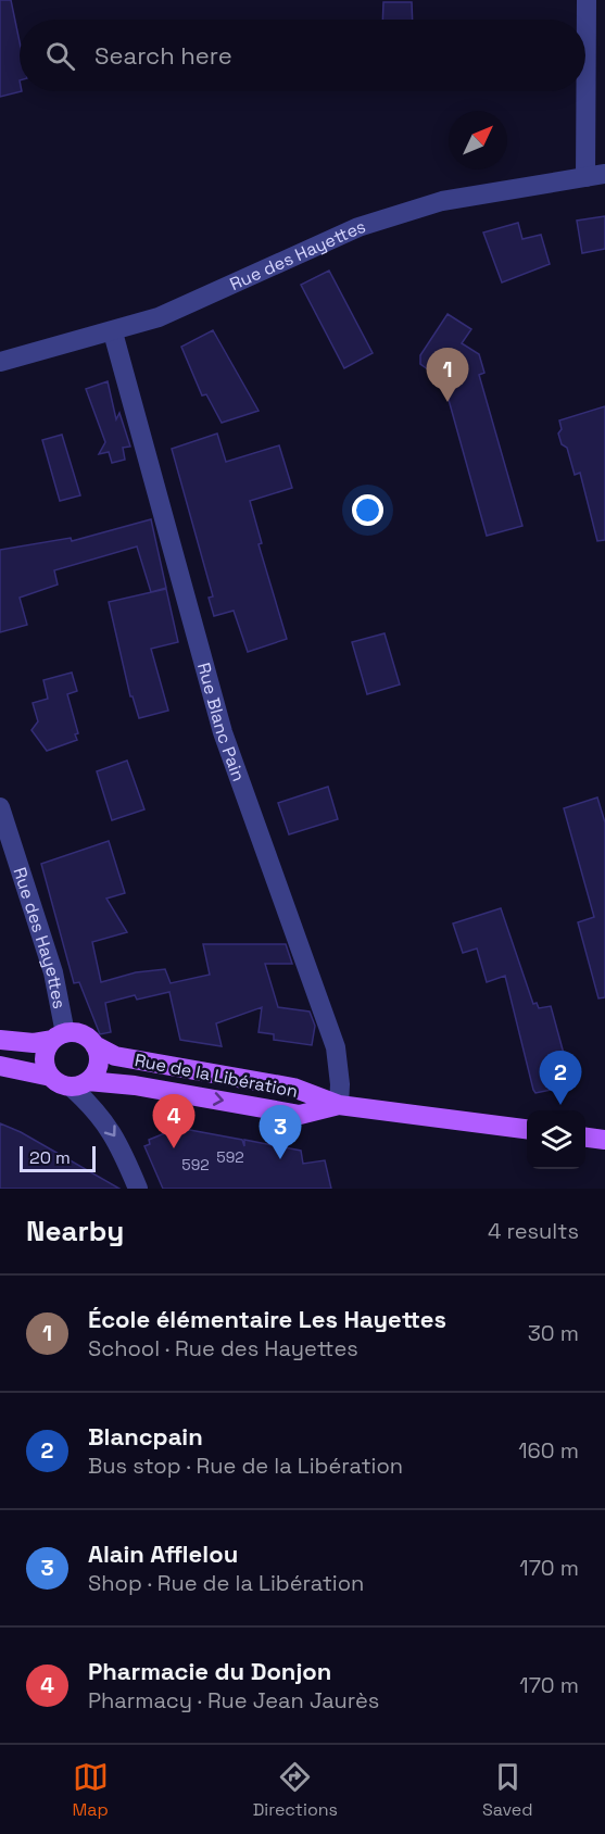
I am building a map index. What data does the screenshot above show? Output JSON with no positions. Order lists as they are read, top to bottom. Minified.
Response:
{"streets":{"main road":["Rue de la Libération"],"street":["Rue des Hayettes","Rue Blanc Pain"]},"crossings":[["Rue des Hayettes","Rue Blanc Pain"],["Rue des Hayettes","Rue de la Libération"],["Rue Blanc Pain","Rue de la Libération"]],"house_numbers":["592","592"],"scale_bar":"20 m","north":"top right","page":{"search":"Search here","pins":["1","2","4","3"],"scale":"20 m","heading":["Nearby","4 results"],"list":[{"mark":"1","name":"École élémentaire Les Hayettes","note":"School · Rue des Hayettes","value":"30 m"},{"mark":"2","name":"Blancpain","note":"Bus stop · Rue de la Libération","value":"160 m"},{"mark":"3","name":"Alain Afflelou","note":"Shop · Rue de la Libération","value":"170 m"},{"mark":"4","name":"Pharmacie du Donjon","note":"Pharmacy · Rue Jean Jaurès","value":"170 m"}],"nav":["Map","Directions","Saved"]}}
